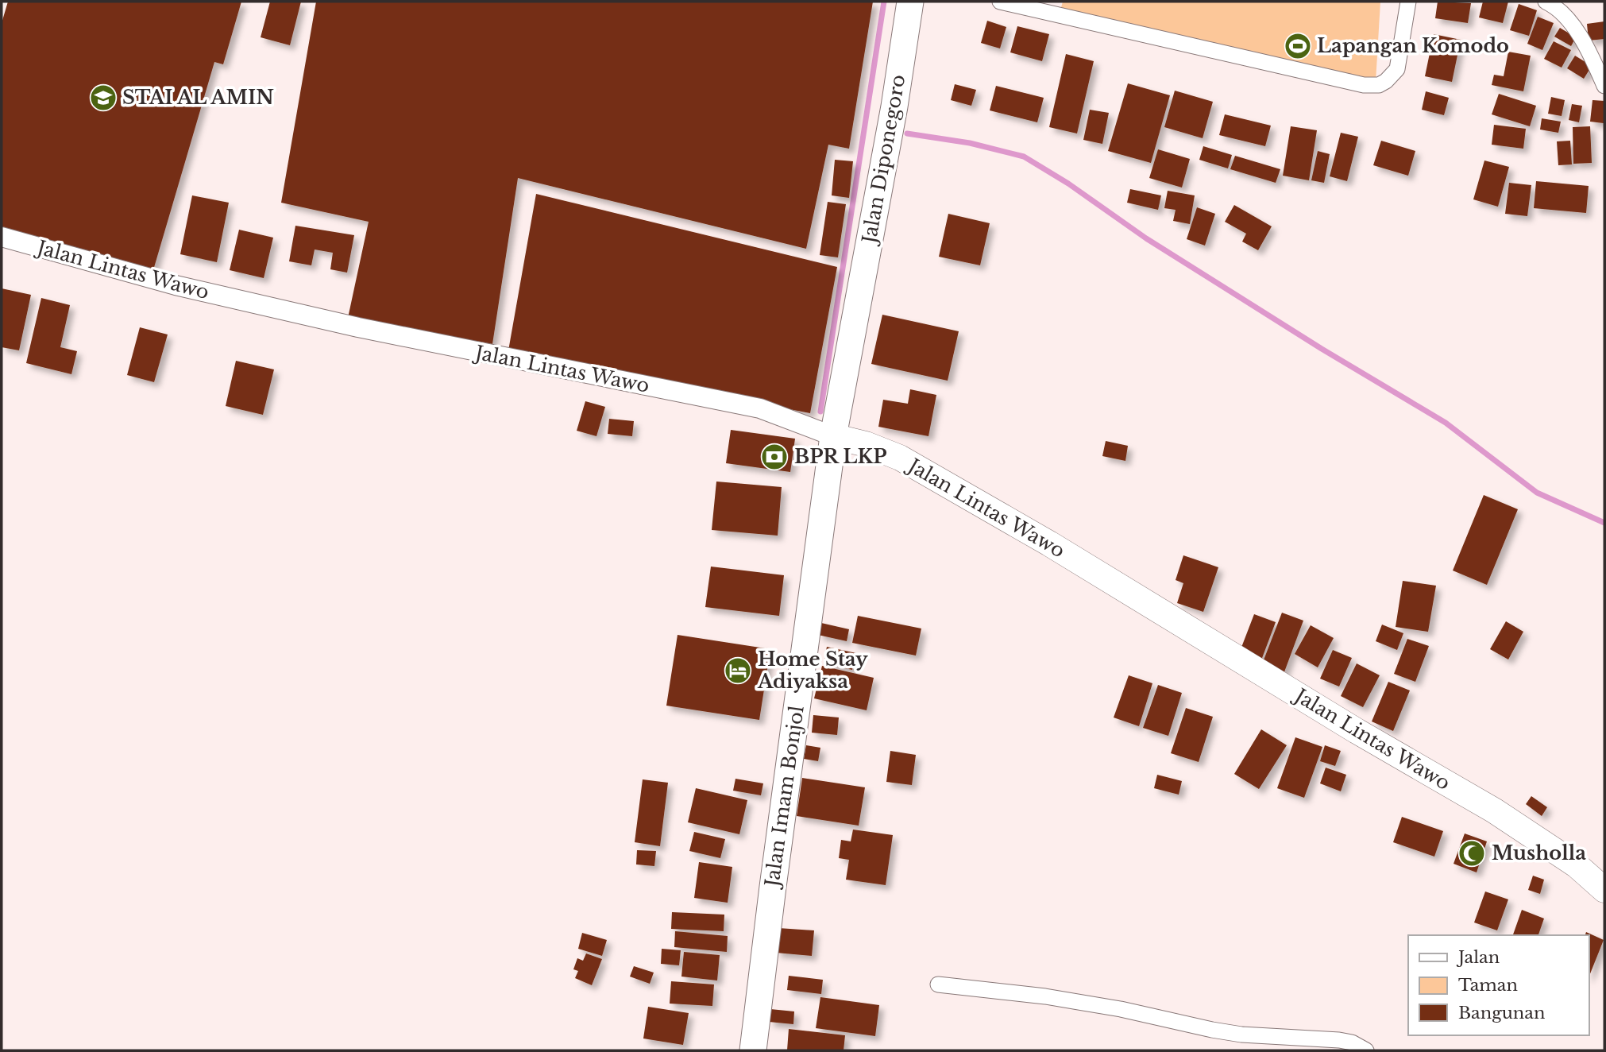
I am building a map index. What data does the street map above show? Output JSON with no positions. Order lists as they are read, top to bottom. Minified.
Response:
{"streets":{"highway":["Jalan Diponegoro","Jalan Imam Bonjol"],"main road":["Jalan Lintas Wawo"]},"crossings":[["Jalan Diponegoro","Jalan Lintas Wawo"],["Jalan Diponegoro","Jalan Imam Bonjol"],["Jalan Lintas Wawo","Jalan Imam Bonjol"]],"places":{"sports":["Lapangan Komodo"],"school or university":["STAI AL AMIN"],"bank":["BPR LKP"],"hotel":["Home Stay Adiyaksa"],"mosque":["Musholla"]},"legend":["Jalan","Taman","Bangunan"]}
